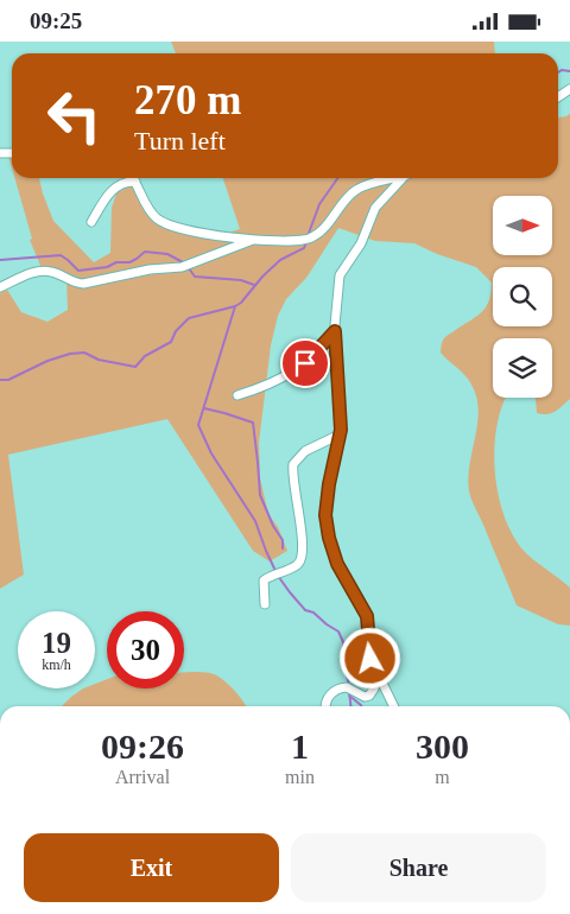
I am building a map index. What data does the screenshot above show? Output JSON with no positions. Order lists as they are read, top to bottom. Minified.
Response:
{"north":"right","page":{"status":"09:25","turn":["270 m","Turn left"],"speed":"19 km/h","limit":"30","eta":["09:26","Arrival","1","min","300","m"],"buttons":["Exit","Share"]}}
